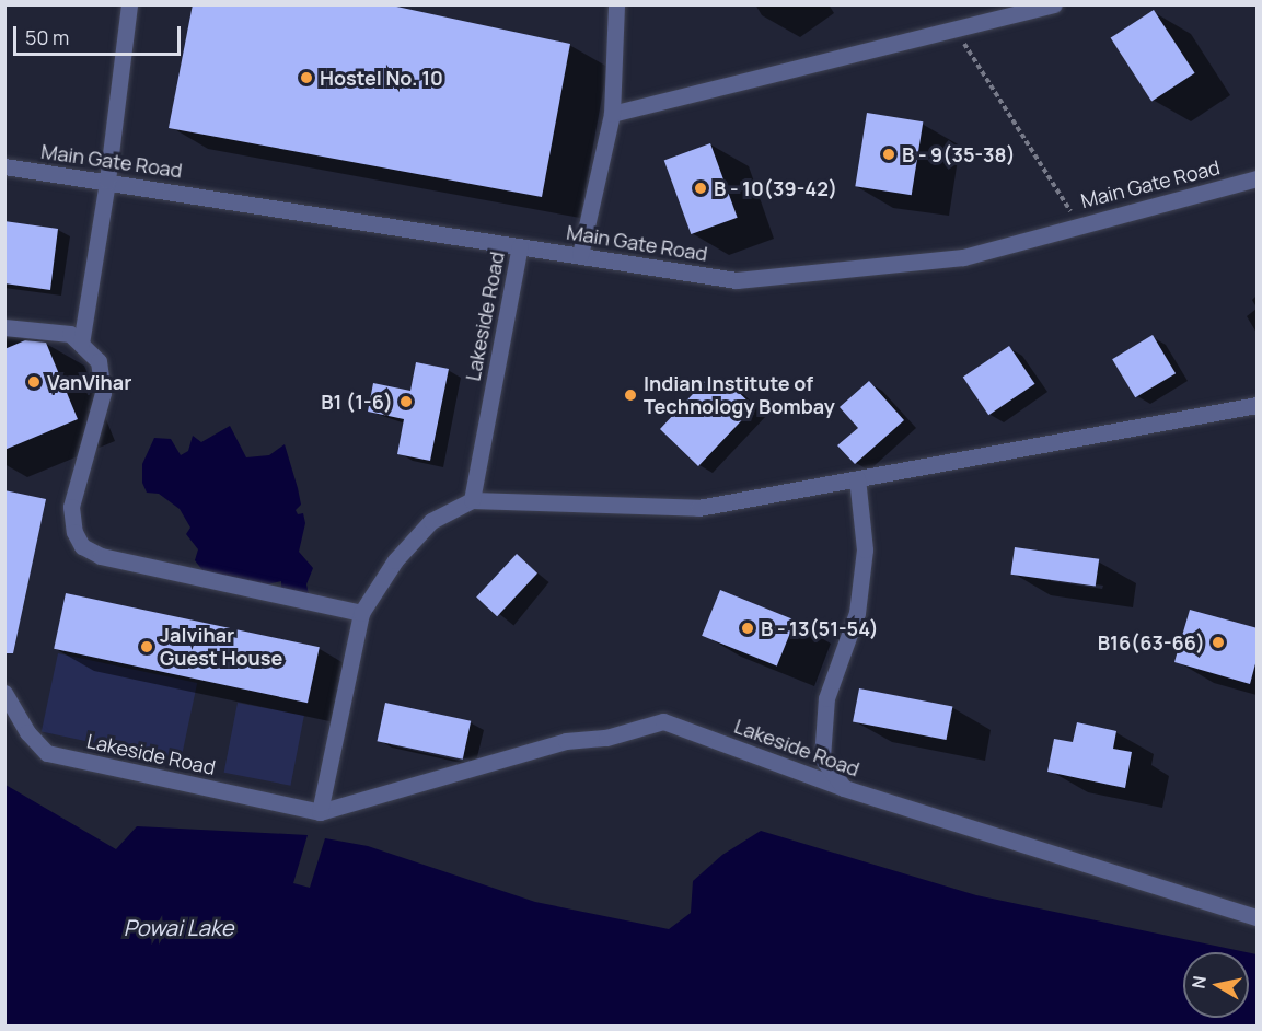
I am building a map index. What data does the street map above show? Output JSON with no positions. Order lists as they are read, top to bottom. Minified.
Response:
{"streets":{"lane":["Main Gate Road","Lakeside Road"]},"crossings":[["Main Gate Road","Lakeside Road"]],"water":["Powai Lake"],"places":["Hostel No. 10","B - 9(35-38)","B - 10(39-42)","VanVihar","Indian Institute of Technology Bombay","B1 (1-6)","B - 13(51-54)","B16(63-66)","Jalvihar Guest House"],"scale_bar":"50 m","north":"left"}
